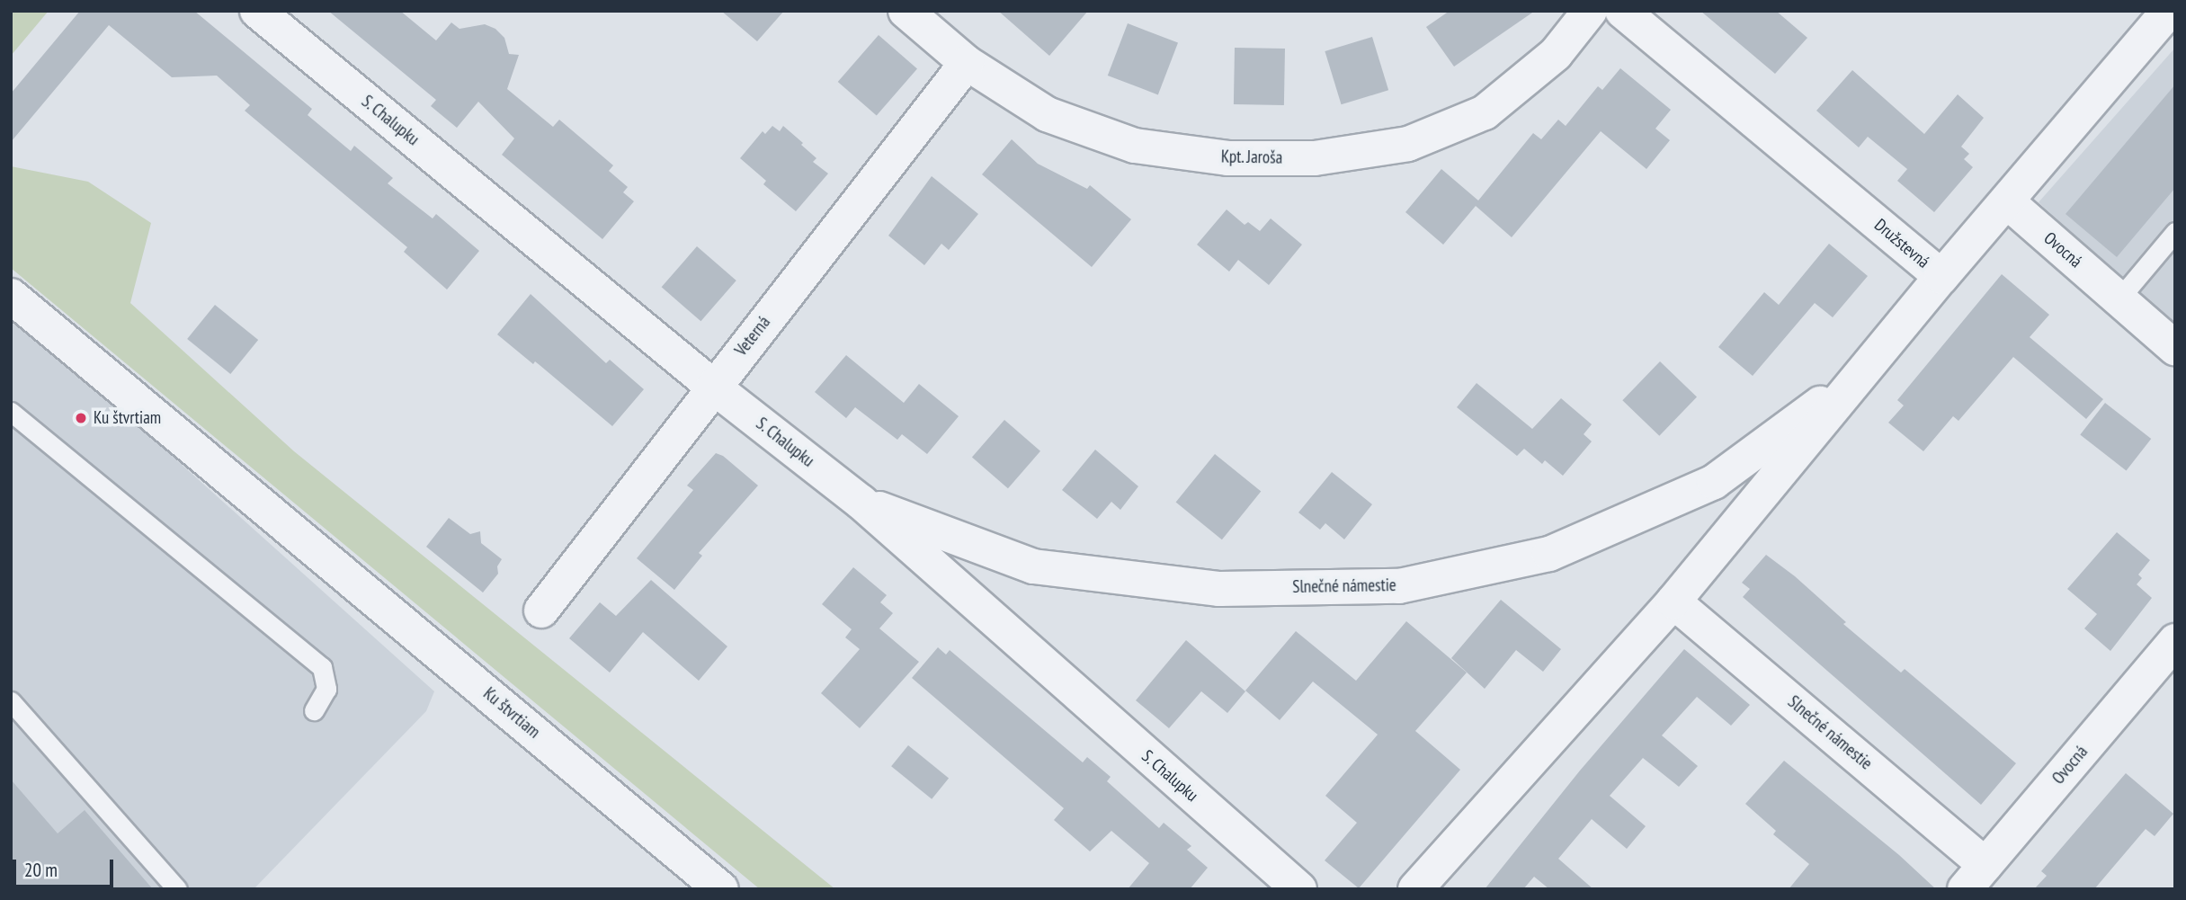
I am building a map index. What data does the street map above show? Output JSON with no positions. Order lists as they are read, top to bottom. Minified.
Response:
{"streets":{"street":["S. Chalupku","Kpt. Jaroša","Družstevná","Ovocná","Veterná","Slnečné námestie","Ku štvrtiam"]},"crossings":[["S. Chalupku","Veterná"],["S. Chalupku","Slnečné námestie"],["Kpt. Jaroša","Veterná"],["Družstevná","Ovocná"],["Družstevná","Slnečné námestie"],["Ovocná","Slnečné námestie"]],"places":["Ku štvrtiam"],"scale_bar":"20 m"}
